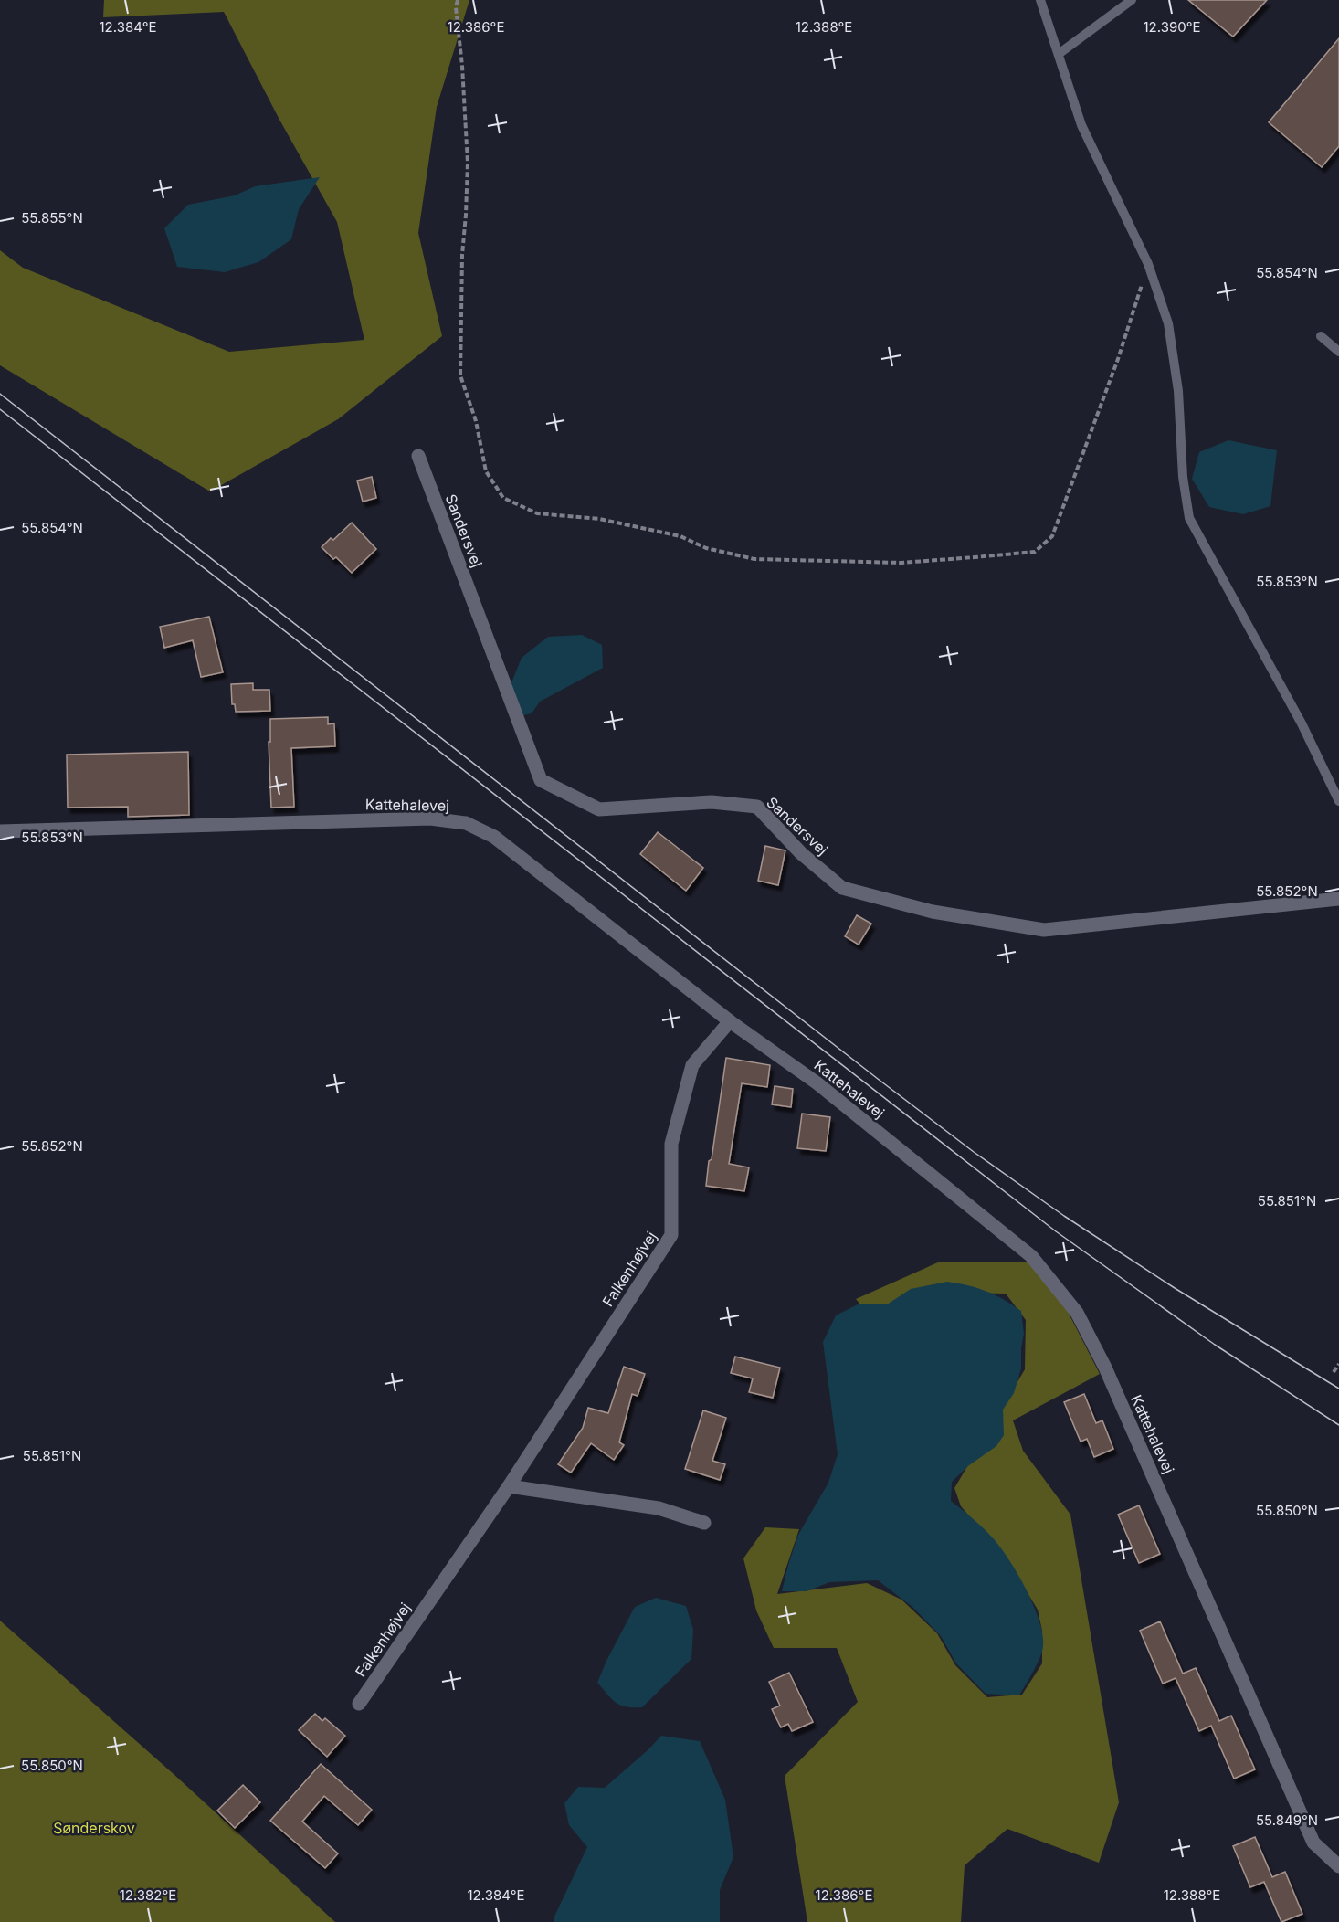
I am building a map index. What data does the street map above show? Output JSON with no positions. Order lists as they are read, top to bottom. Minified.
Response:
{"streets":{"street":["Sandersvej","Kattehalevej","Falkenhøjvej"]},"crossings":[["Kattehalevej","Falkenhøjvej"]],"parks":["Sønderskov"],"coordinates":["12.384°E","12.386°E","12.388°E","12.390°E","55.855°N","55.854°N","55.853°N","55.852°N","55.851°N","55.850°N","55.849°N","12.382°E"]}
